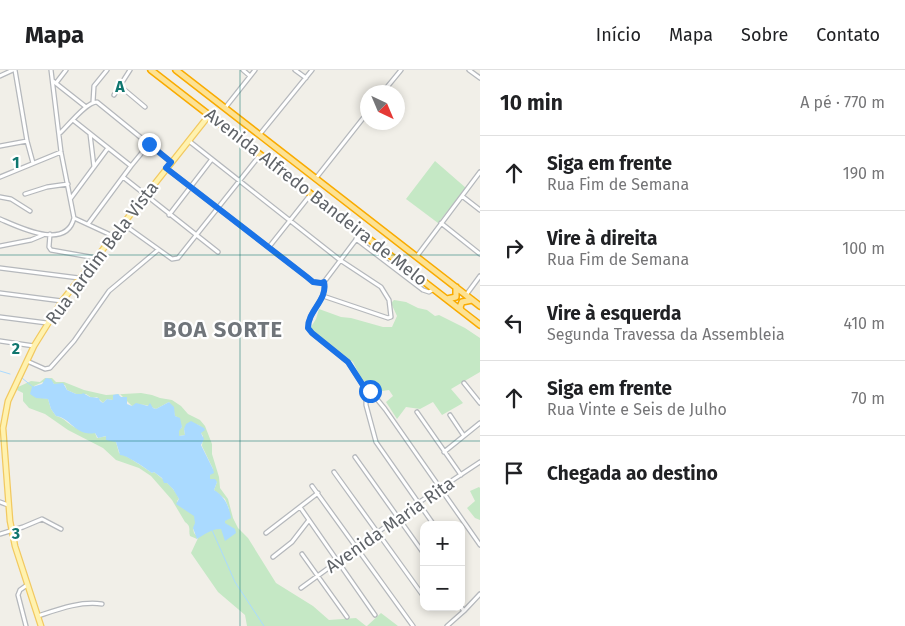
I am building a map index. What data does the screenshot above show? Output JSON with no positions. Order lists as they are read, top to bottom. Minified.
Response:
{"streets":{"highway":["Avenida Alfredo Bandeira de Melo"],"main road":["Rua Jardim Bela Vista"],"street":["Avenida Maria Rita"]},"crossings":[["Avenida Alfredo Bandeira de Melo","Rua Jardim Bela Vista"]],"districts":["BOA SORTE"],"north":"bottom right","page":{"header":"Mapa","nav":["Início","Mapa","Sobre","Contato"],"heading":["10 min","A pé · 770 m"],"list":[["Siga em frente","Rua Fim de Semana","190 m"],["Vire à direita","Rua Fim de Semana","100 m"],["Vire à esquerda","Segunda Travessa da Assembleia","410 m"],["Siga em frente","Rua Vinte e Seis de Julho","70 m"],"Chegada ao destino"],"map_buttons":["+","−"]},"grid":{"columns":["A"],"rows":["1","2","3"]}}
